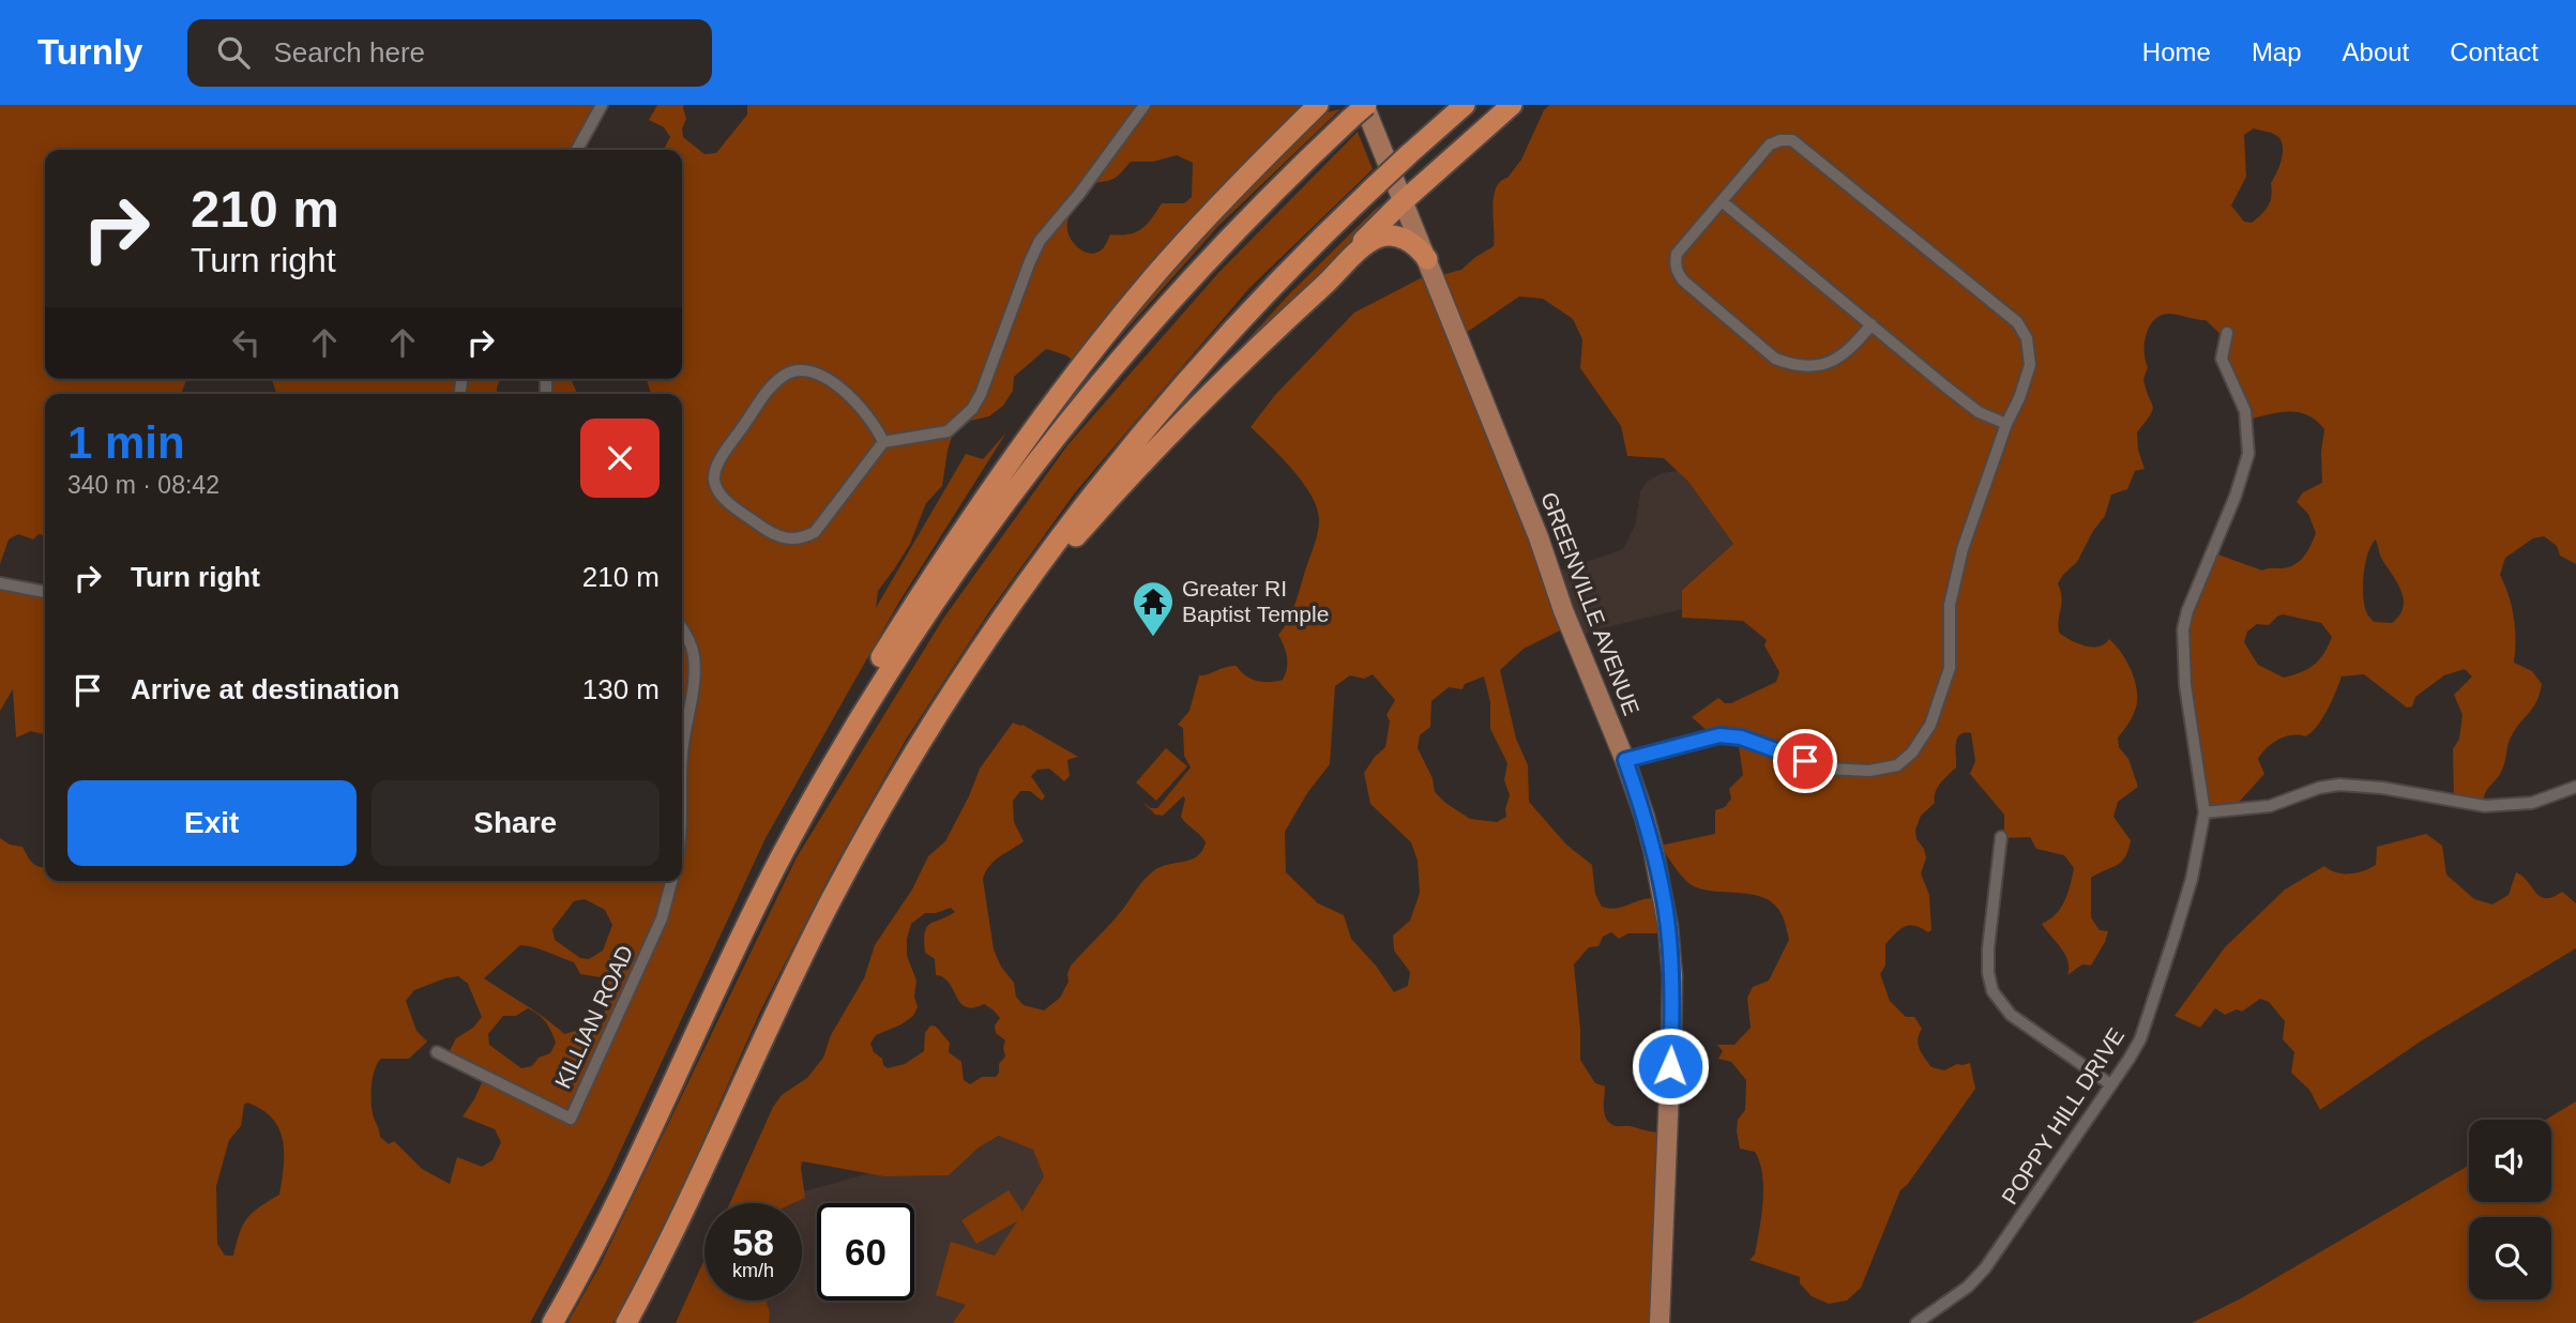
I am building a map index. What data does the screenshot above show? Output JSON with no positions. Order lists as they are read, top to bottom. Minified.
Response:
{"streets":{"main road":["GREENVILLE AVENUE"],"street":["KILLIAN ROAD","POPPY HILL DRIVE"]},"places":{"temple":["Greater RI Baptist Temple"]},"page":{"header":"Turnly","search":"Search here","nav":["Home","Map","About","Contact"],"turn":["210 m","Turn right"],"heading":["1 min","340 m · 08:42"],"list":[{"name":"Turn right","value":"210 m"},{"name":"Arrive at destination","value":"130 m"}],"buttons":["Exit","Share"],"speed":"58 km/h","limit":"60"}}
